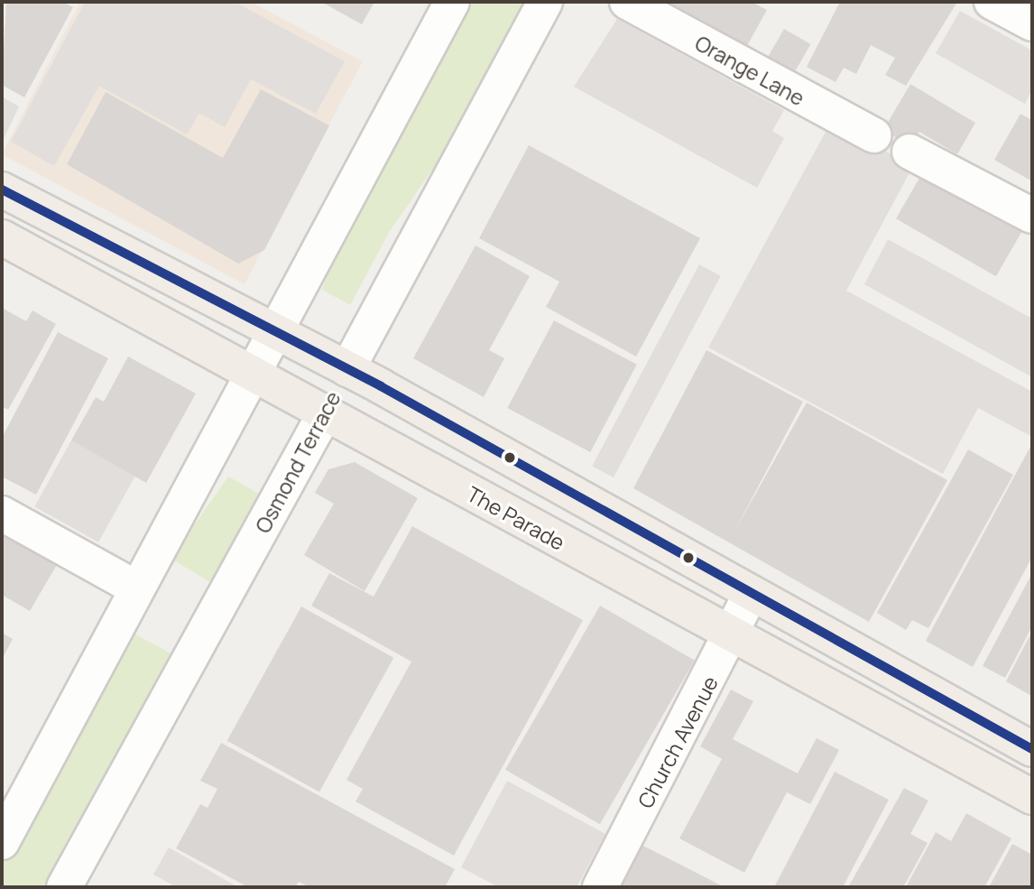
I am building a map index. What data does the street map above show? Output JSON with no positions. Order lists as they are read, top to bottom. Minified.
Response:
{"streets":{"main road":["Osmond Terrace","The Parade"],"street":["Orange Lane","Church Avenue"]},"crossings":[["Osmond Terrace","The Parade"],["The Parade","Church Avenue"]]}
